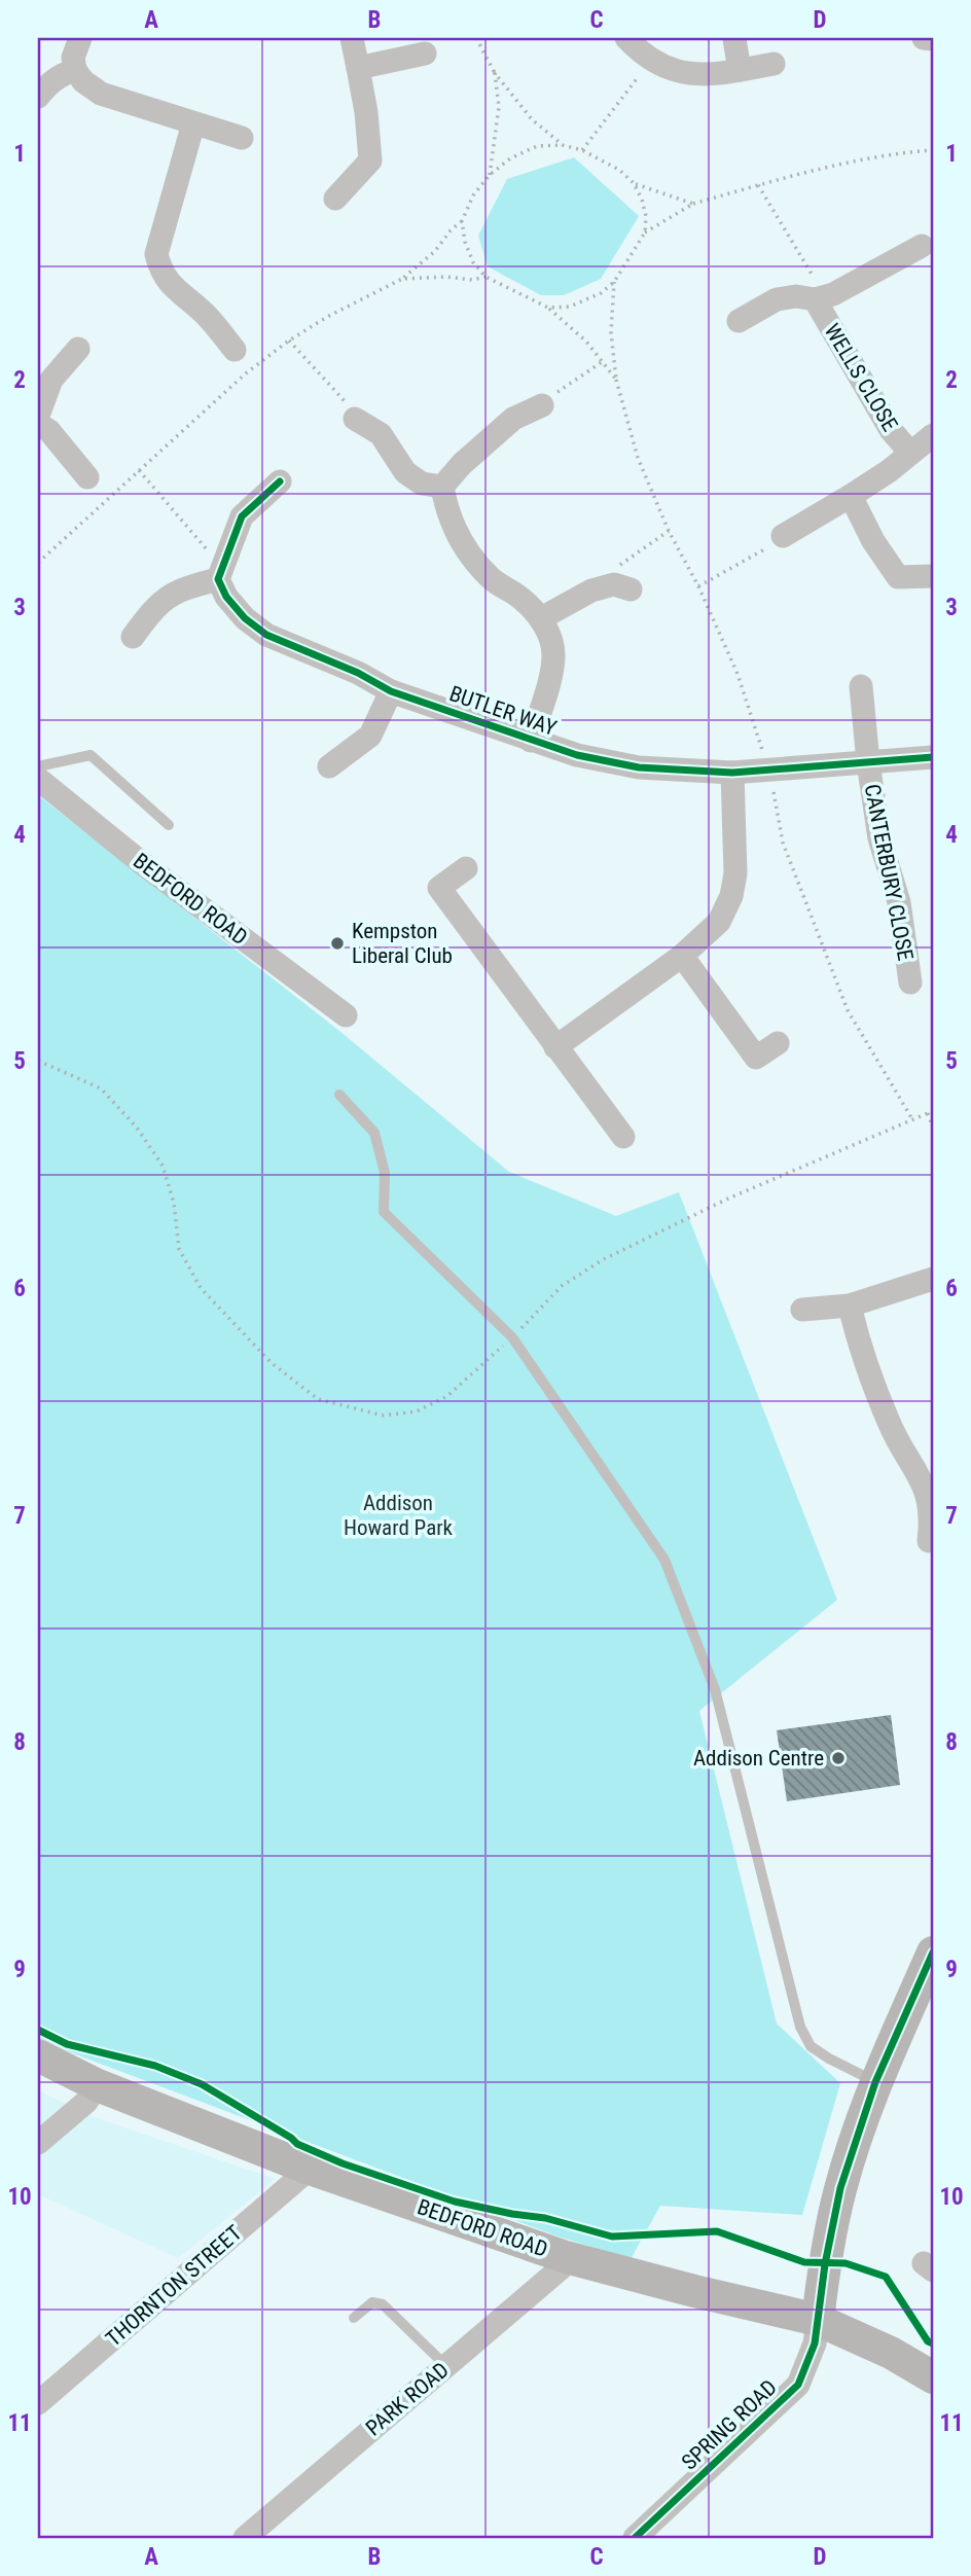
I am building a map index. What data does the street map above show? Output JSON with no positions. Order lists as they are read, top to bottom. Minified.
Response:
{"streets":{"main road":["BEDFORD ROAD"],"street":["WELLS CLOSE","BUTLER WAY","CANTERBURY CLOSE","THORNTON STREET","PARK ROAD","SPRING ROAD"]},"crossings":[["BUTLER WAY","CANTERBURY CLOSE"],["BEDFORD ROAD","THORNTON STREET"],["BEDFORD ROAD","PARK ROAD"],["BEDFORD ROAD","SPRING ROAD"]],"parks":["Addison Howard Park"],"places":["Kempston Liberal Club","Addison Centre"],"grid":{"columns":["A","B","C","D"],"rows":["1","2","3","4","5","6","7","8","9","10","11"]}}
